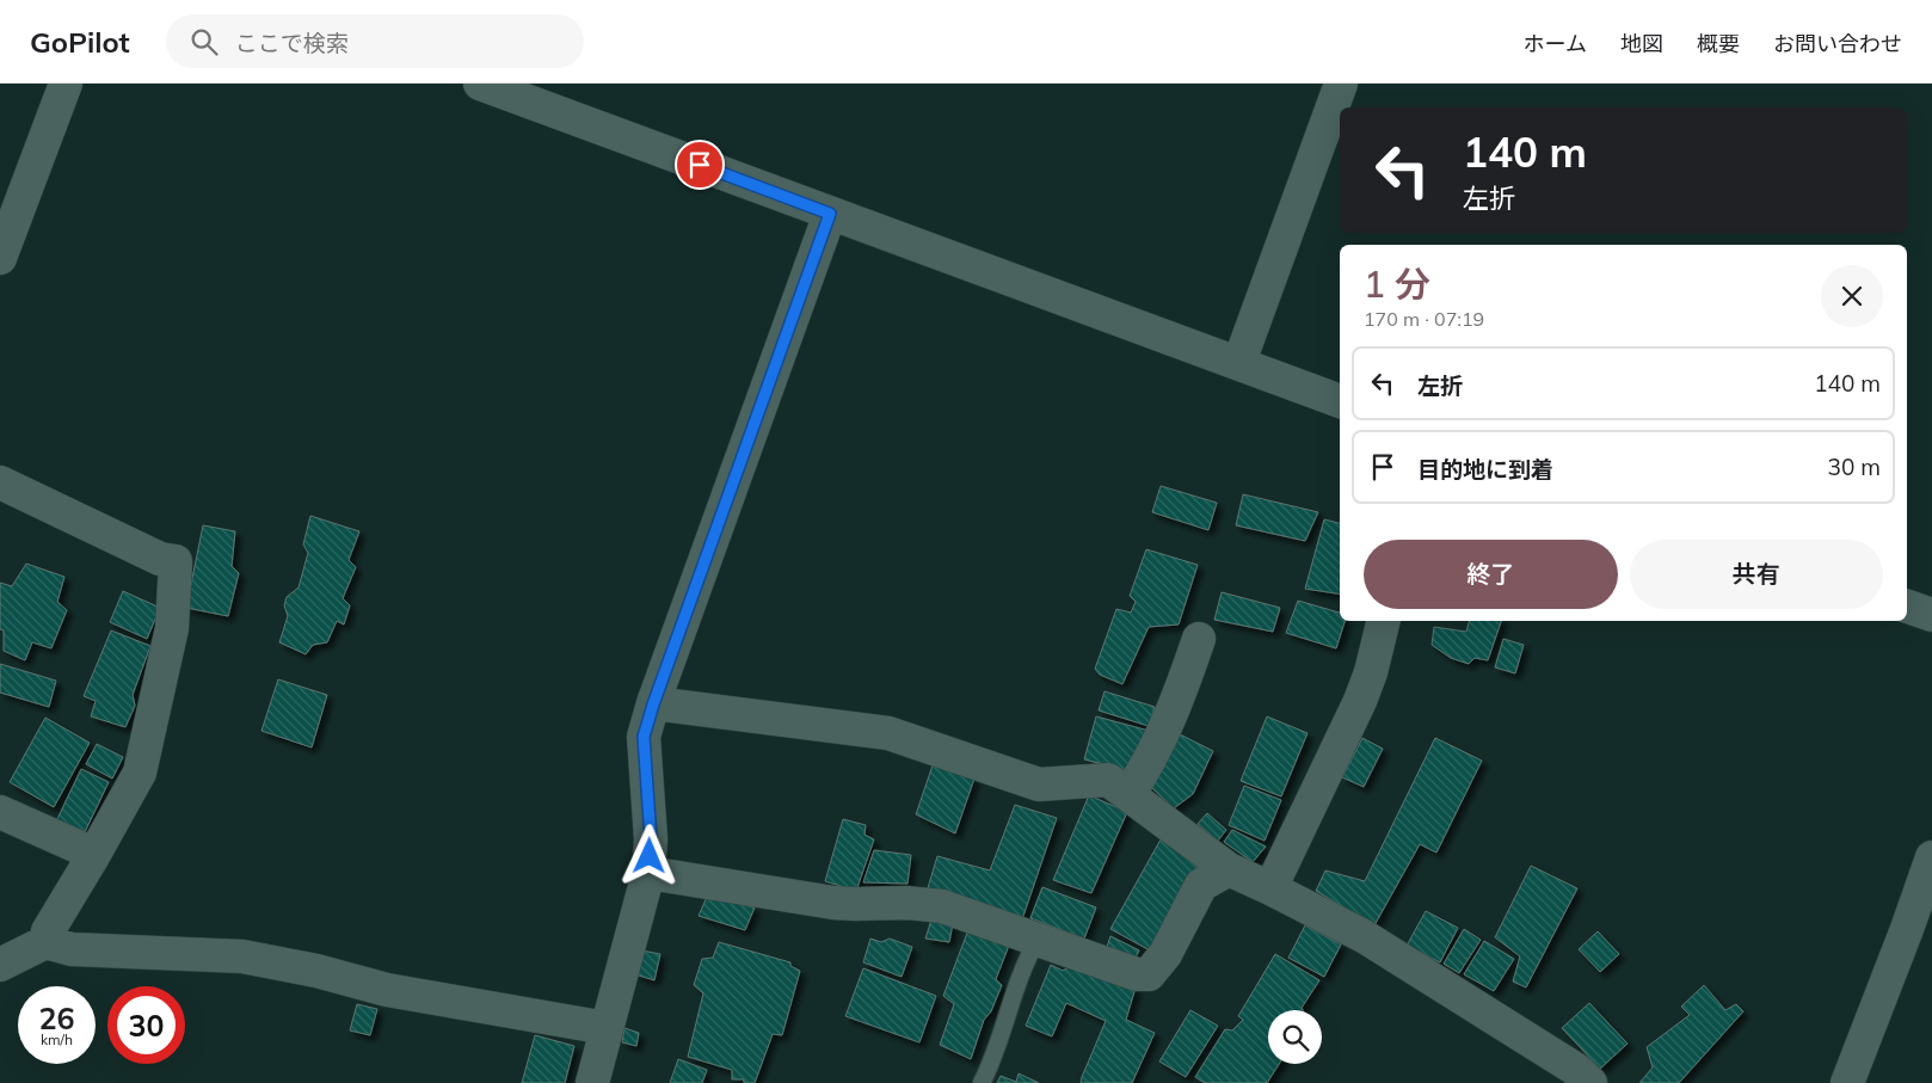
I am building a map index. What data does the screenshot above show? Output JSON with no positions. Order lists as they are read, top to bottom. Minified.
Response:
{"page":{"header":"GoPilot","search":"ここで検索","nav":["ホーム","地図","概要","お問い合わせ"],"turn":["140 m","左折"],"heading":["1 分","170 m · 07:19"],"list":[{"name":"左折","value":"140 m"},{"name":"目的地に到着","value":"30 m"}],"buttons":["終了","共有"],"speed":"26 km/h","limit":"30"}}
